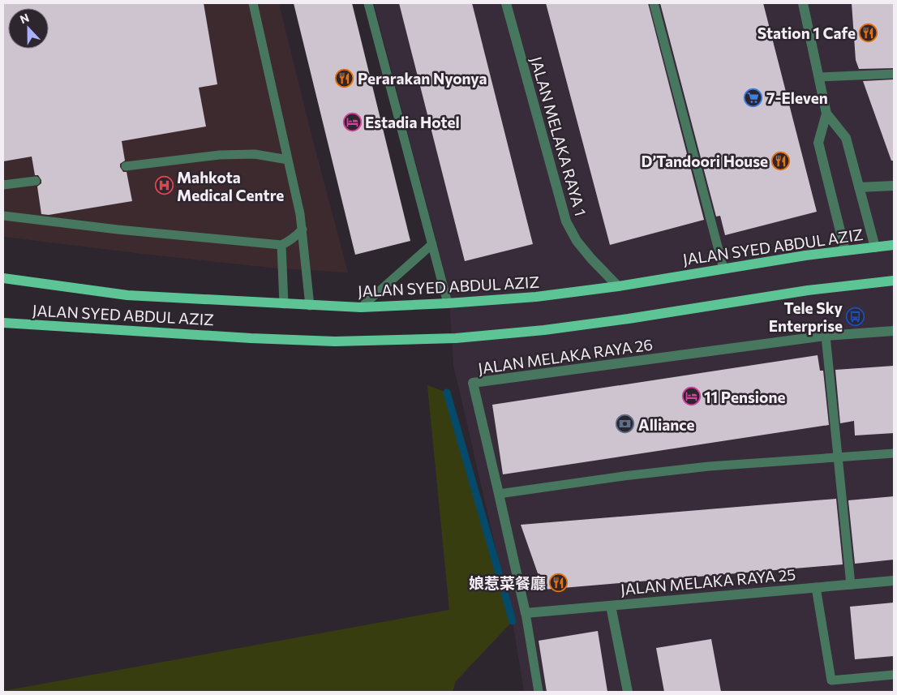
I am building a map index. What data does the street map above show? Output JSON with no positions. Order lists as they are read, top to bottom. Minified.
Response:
{"streets":{"main road":["JALAN SYED ABDUL AZIZ"],"street":["JALAN MELAKA RAYA 1","JALAN MELAKA RAYA 26","JALAN MELAKA RAYA 25"]},"crossings":[["JALAN MELAKA RAYA 1","JALAN SYED ABDUL AZIZ"],["JALAN MELAKA RAYA 26","JALAN MELAKA RAYA 25"]],"places":{"restaurant":["Station 1 Cafe","Perarakan Nyonya","D’Tandoori House","娘惹菜餐廳"],"supermarket":["7-Eleven"],"hotel":["Estadia Hotel","11 Pensione"],"hospital":["Mahkota Medical Centre"],"bus stop":["Tele Sky Enterprise"],"bank":["Alliance"]},"north":"top"}
